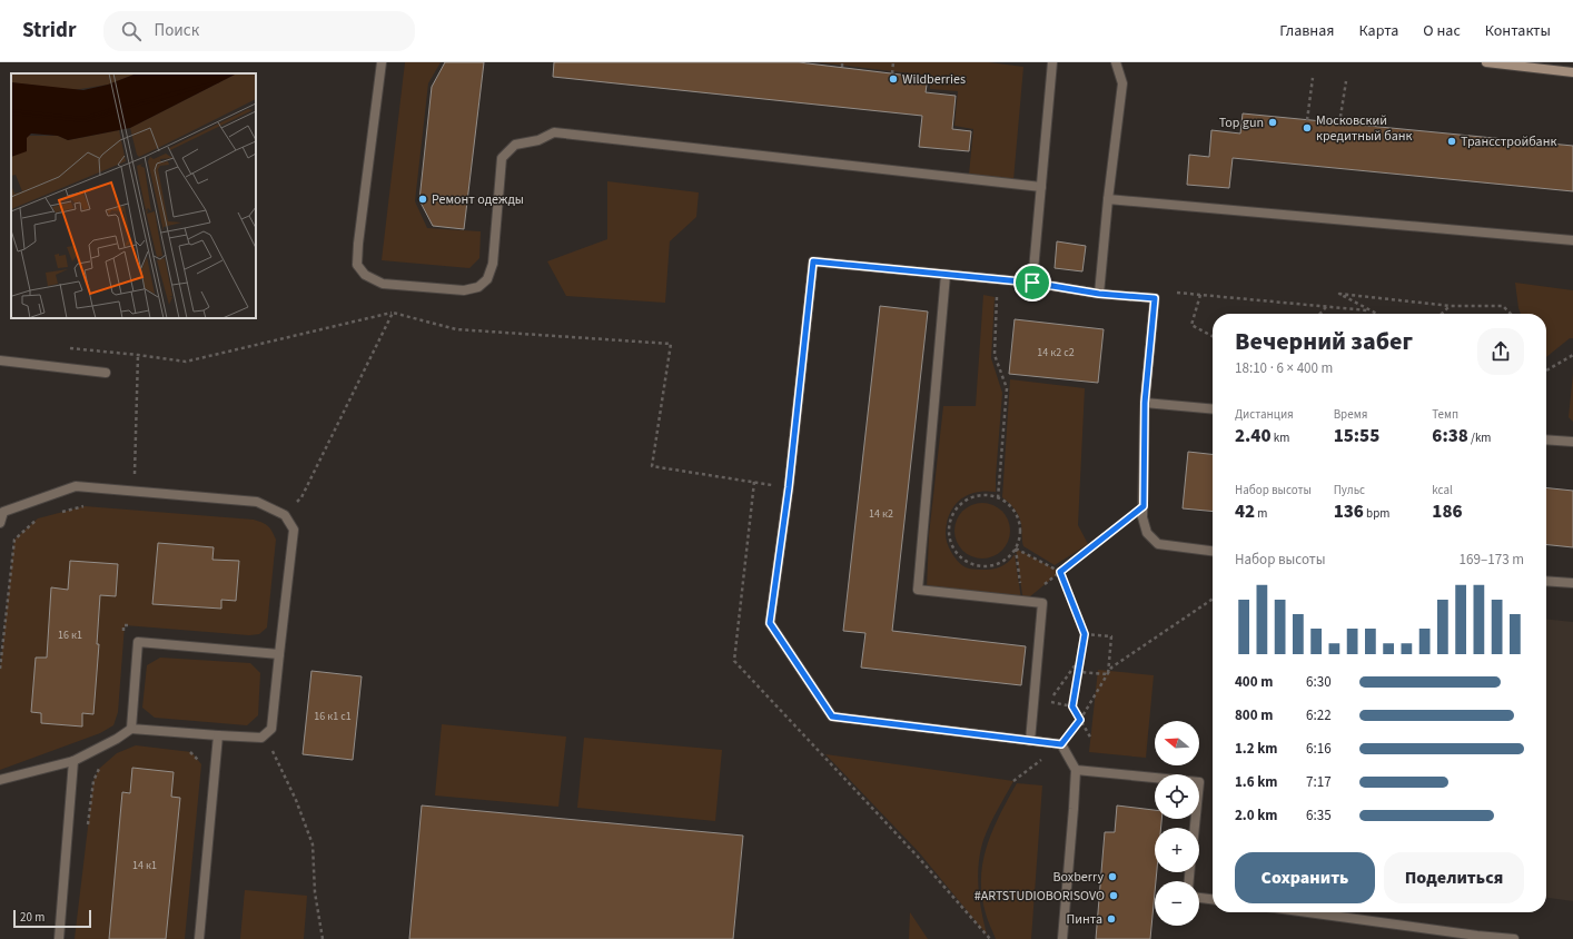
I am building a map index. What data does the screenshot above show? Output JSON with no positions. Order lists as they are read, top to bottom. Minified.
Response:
{"places":["Wildberries","Top gun","Московский кредитный банк","Трансстройбанк","Ремонт одежды","Boxberry","#ARTSTUDIOBORISOVO","Пинта"],"house_numbers":["14 к2 с2","14 к2","16 к1","16 к1 с1","14 к1"],"scale_bar":"20 m","north":"left","page":{"header":"Stridr","search":"Поиск","nav":["Главная","Карта","О нас","Контакты"],"heading":["Вечерний забег","18:10 · 6 × 400 m"],"stats":[["Дистанция","2.40 km"],["Время","15:55"],["Темп","6:38 /km"],["Набор высоты","42 m"],["Пульс","136 bpm"],["kcal","186"]],"chart":["Набор высоты","169–173 m"],"list":[{"name":"400 m","note":"6:30"},{"name":"800 m","note":"6:22"},{"name":"1.2 km","note":"6:16"},{"name":"1.6 km","note":"7:17"},{"name":"2.0 km","note":"6:35"}],"map_buttons":["+","−"],"buttons":["Сохранить","Поделиться"],"scale":"20 m"}}
